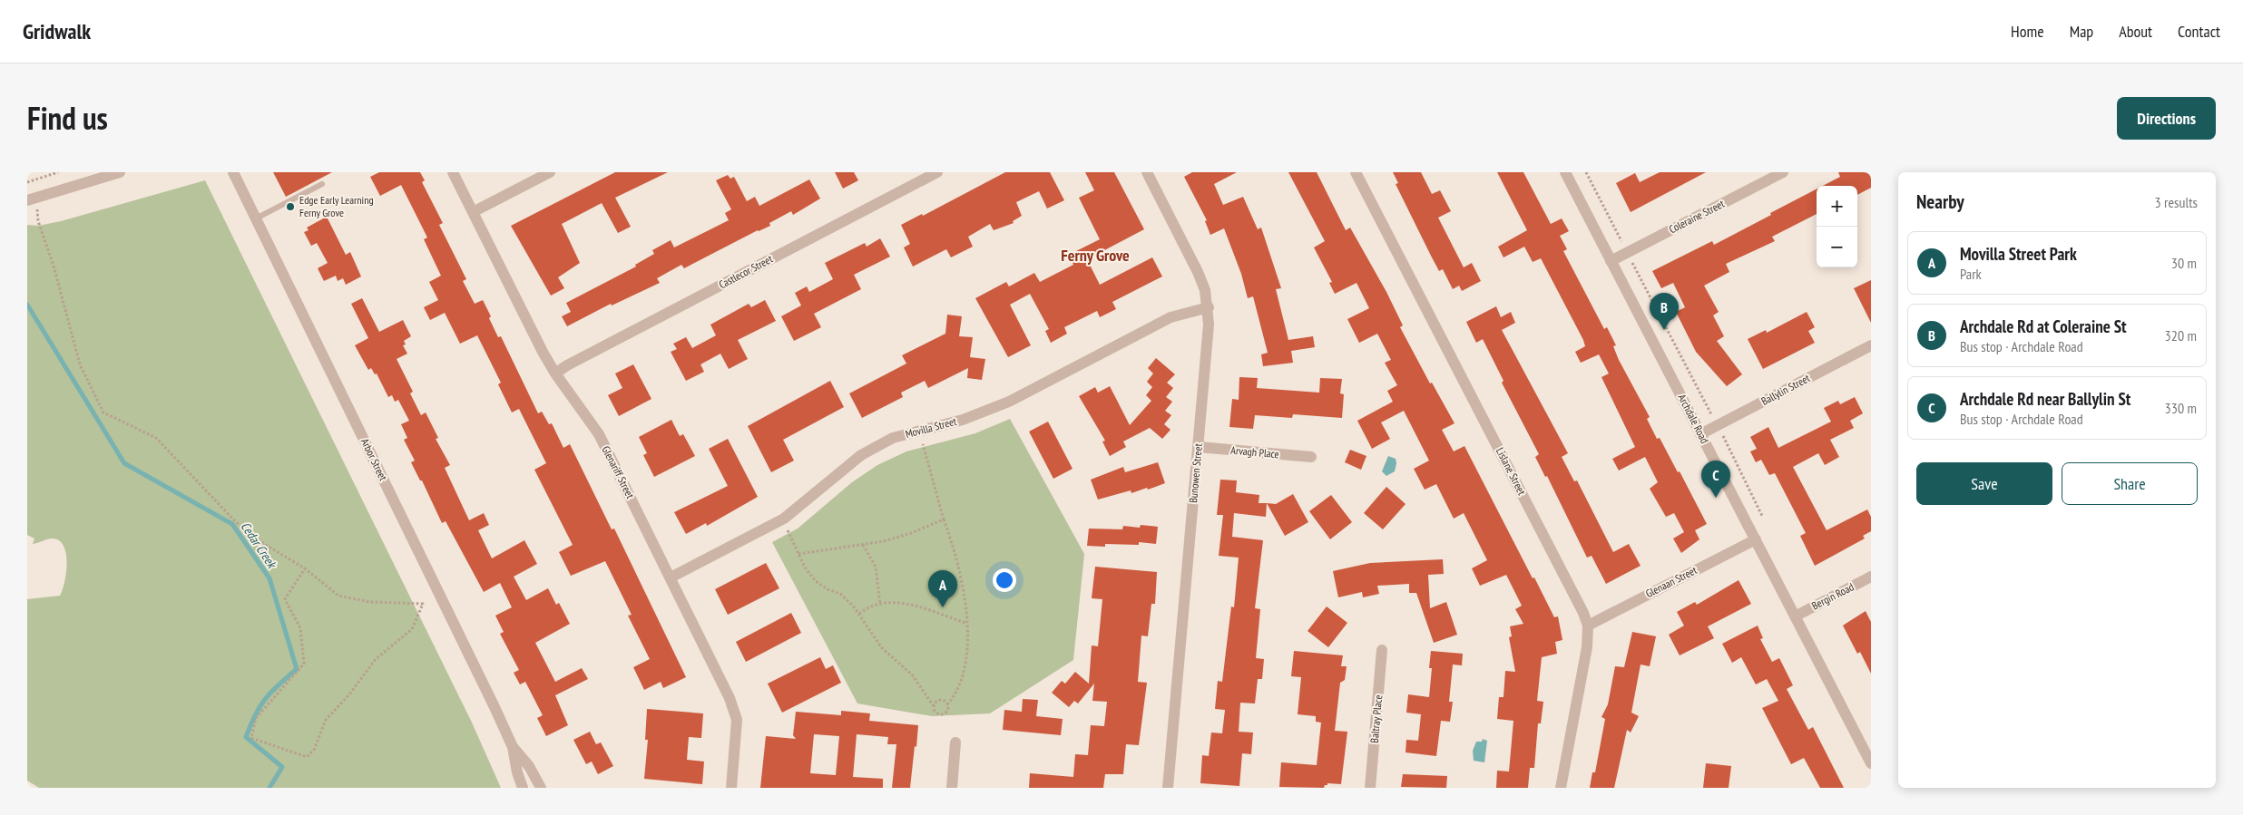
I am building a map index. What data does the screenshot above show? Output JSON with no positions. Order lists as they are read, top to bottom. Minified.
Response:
{"streets":{"street":["Coleraine Street","Castlecor Street","Ballylin Street","Archdale Road","Movilla Street","Arvagh Place","Arbor Street","Lislane Street","Glenariff Street","Bunowen Street","Glenaan Street","Bergin Road","Baltray Place"]},"crossings":[["Coleraine Street","Archdale Road"],["Castlecor Street","Glenariff Street"],["Ballylin Street","Archdale Road"],["Archdale Road","Glenaan Street"],["Archdale Road","Bergin Road"],["Movilla Street","Glenariff Street"],["Movilla Street","Bunowen Street"],["Arvagh Place","Bunowen Street"],["Lislane Street","Glenaan Street"]],"districts":["Ferny Grove"],"water":["Cedar Creek"],"places":["Edge Early Learning Ferny Grove"],"page":{"header":"Gridwalk","nav":["Home","Map","About","Contact"],"title":"Find us","buttons":["Directions",["Save","Share"]],"heading":["Nearby","3 results"],"map_buttons":["+","−"],"list":[{"mark":"A","name":"Movilla Street Park","note":"Park","value":"30 m"},{"mark":"B","name":"Archdale Rd at Coleraine St","note":"Bus stop · Archdale Road","value":"320 m"},{"mark":"C","name":"Archdale Rd near Ballylin St","note":"Bus stop · Archdale Road","value":"330 m"}],"pins":["B","C","A"]}}
